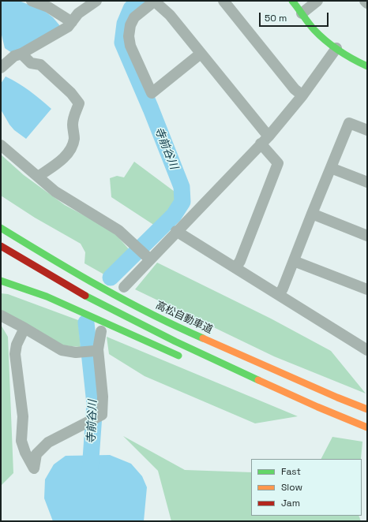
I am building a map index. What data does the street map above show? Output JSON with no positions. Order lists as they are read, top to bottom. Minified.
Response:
{"streets":{"main road":["高松自動車道"]},"water":["寺前谷川"],"legend":["Fast","Slow","Jam"],"scale_bar":"50 m"}
